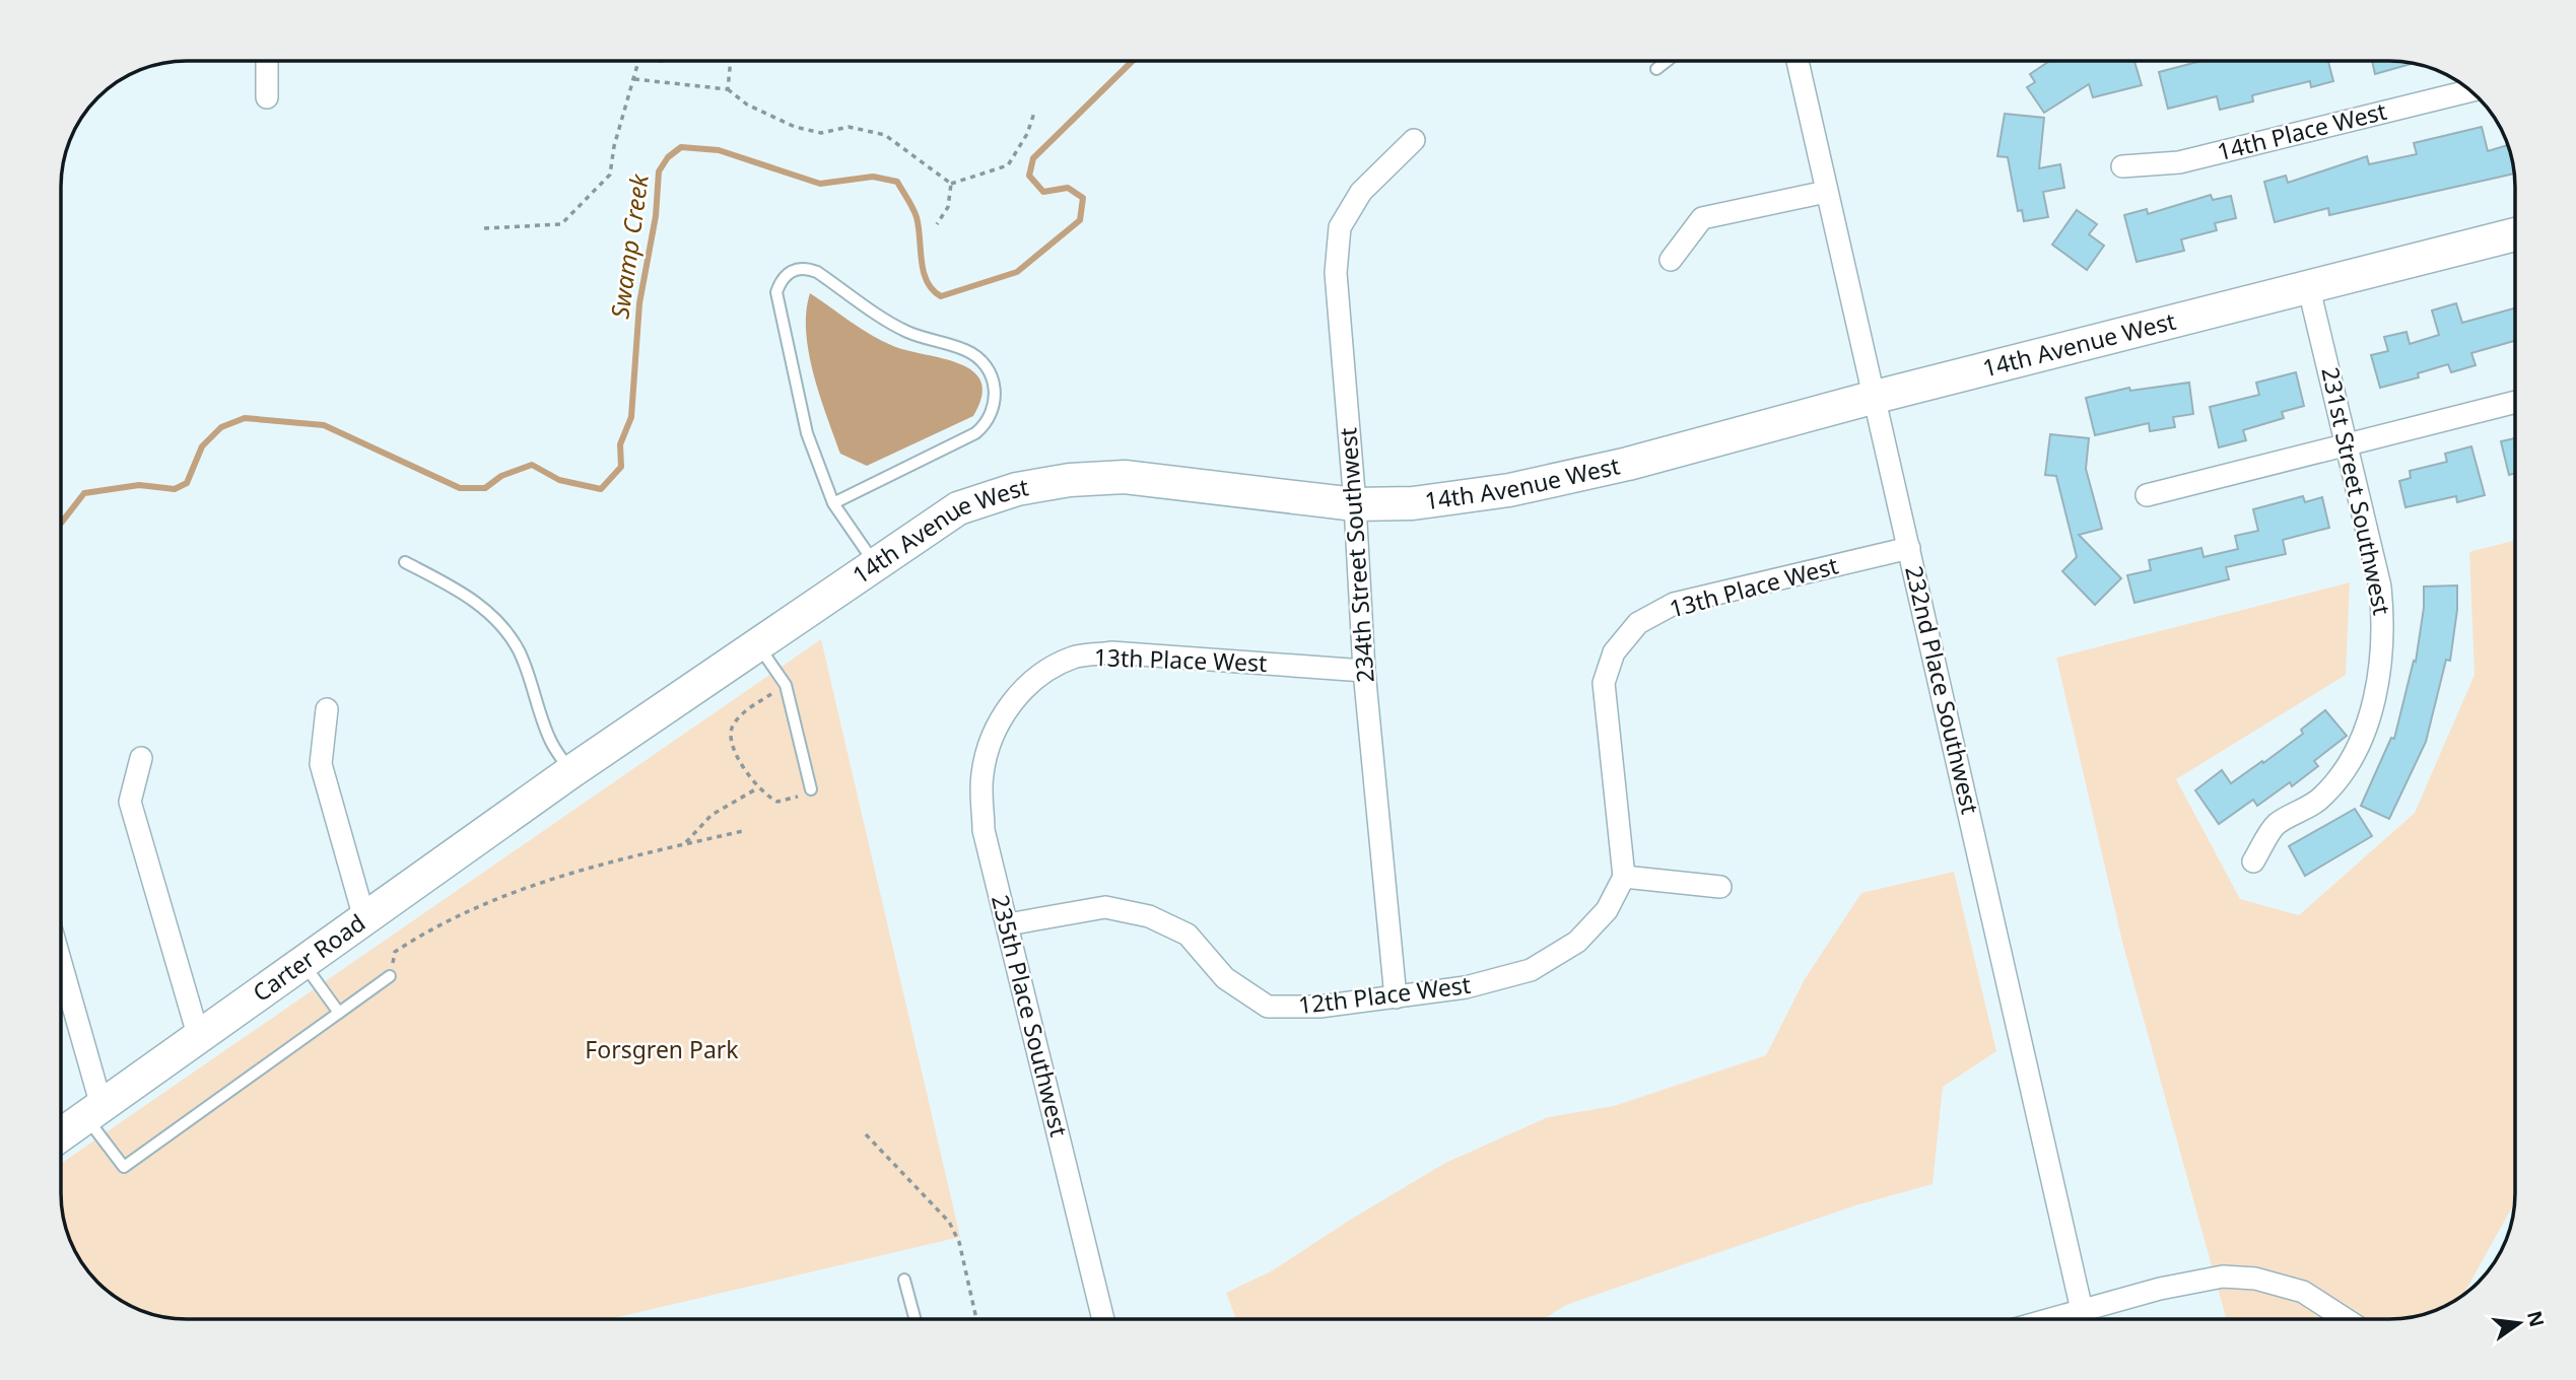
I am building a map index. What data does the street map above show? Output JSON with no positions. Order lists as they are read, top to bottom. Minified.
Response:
{"streets":{"street":["14th Place West","14th Avenue West","231st Street Southwest","234th Street Southwest","13th Place West","232nd Place Southwest","Carter Road","12th Place West","235th Place Southwest"]},"crossings":[["14th Avenue West","231st Street Southwest"],["14th Avenue West","234th Street Southwest"],["14th Avenue West","232nd Place Southwest"],["14th Avenue West","Carter Road"],["234th Street Southwest","13th Place West"],["234th Street Southwest","12th Place West"],["13th Place West","232nd Place Southwest"],["13th Place West","12th Place West"],["13th Place West","235th Place Southwest"],["12th Place West","235th Place Southwest"]],"water":["Swamp Creek"],"parks":["Forsgren Park"],"north":"right"}
